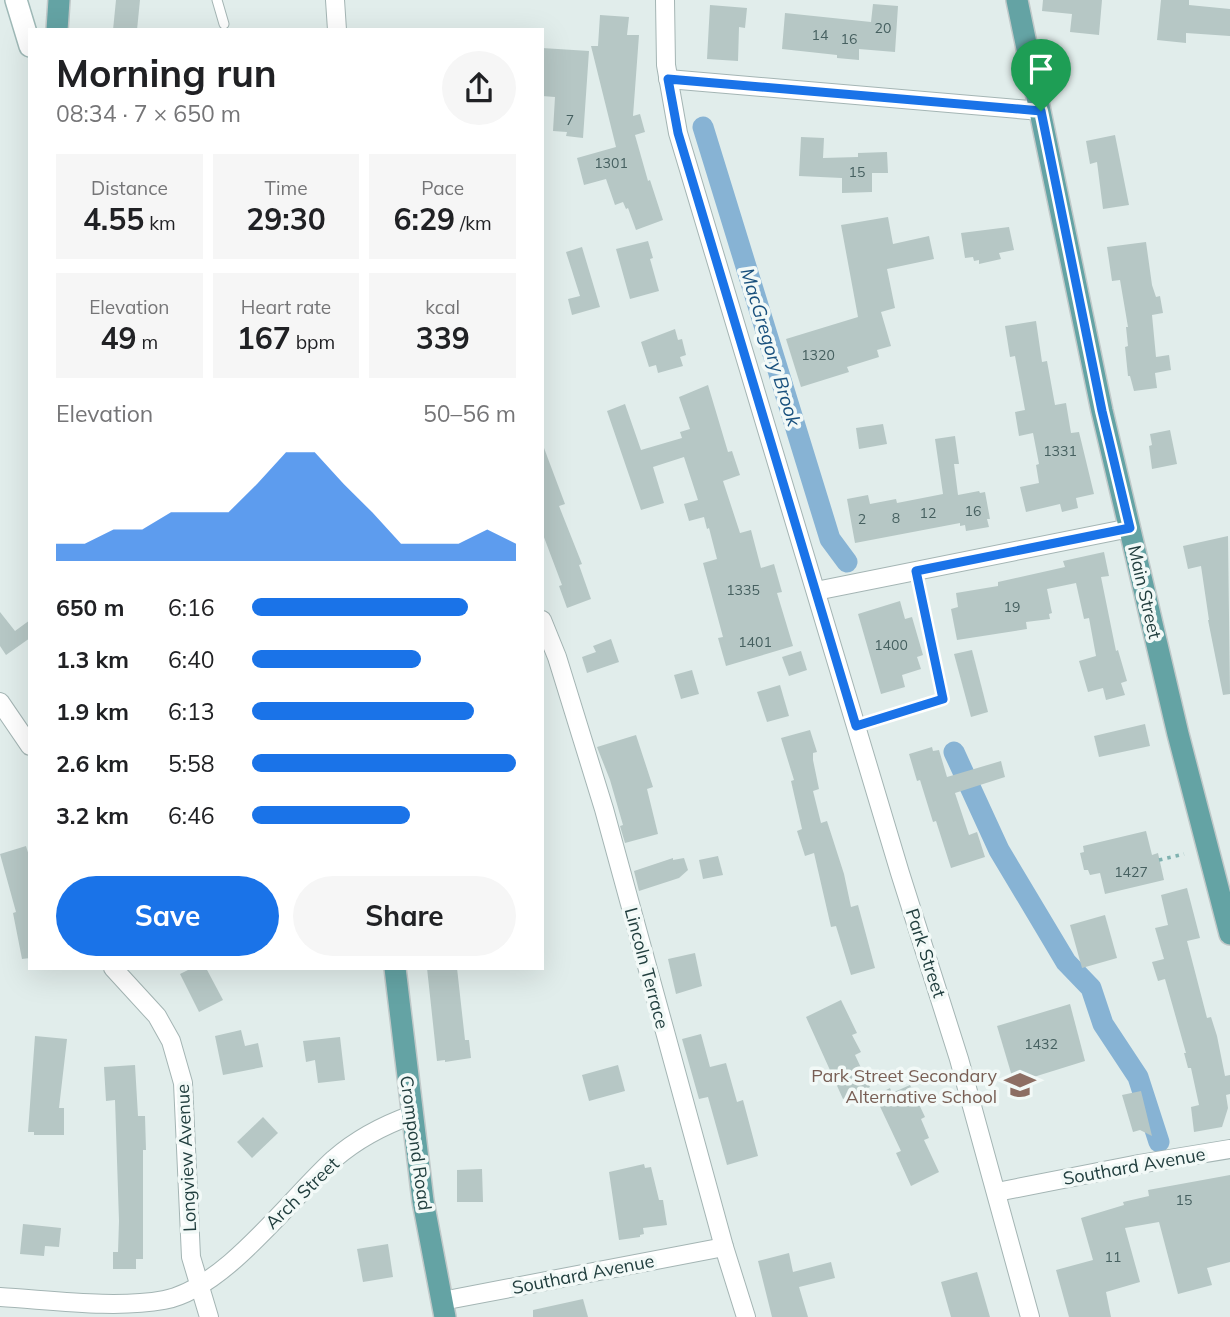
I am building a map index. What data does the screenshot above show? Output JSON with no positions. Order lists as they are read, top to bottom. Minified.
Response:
{"streets":{"main road":["Main Street","Crompond Road"],"street":["Park Street","Lincoln Terrace","Longview Avenue","Southard Avenue","Arch Street"]},"crossings":[["Park Street","Southard Avenue"],["Lincoln Terrace","Southard Avenue"],["Crompond Road","Southard Avenue"],["Crompond Road","Arch Street"],["Longview Avenue","Arch Street"]],"water":["MacGregory Brook"],"places":{"school or university":["Park Street Secondary Alternative School"]},"house_numbers":["20","14","16","7","1301","15","1320","1331","16","12","8","2","1335","19","1401","1400","1427","1432","15","11"],"page":{"heading":["Morning run","08:34 · 7 × 650 m"],"stats":[["Distance","4.55 km"],["Time","29:30"],["Pace","6:29 /km"],["Elevation","49 m"],["Heart rate","167 bpm"],["kcal","339"]],"chart":["Elevation","50–56 m"],"list":[{"name":"650 m","note":"6:16"},{"name":"1.3 km","note":"6:40"},{"name":"1.9 km","note":"6:13"},{"name":"2.6 km","note":"5:58"},{"name":"3.2 km","note":"6:46"}],"buttons":["Save","Share"]}}
